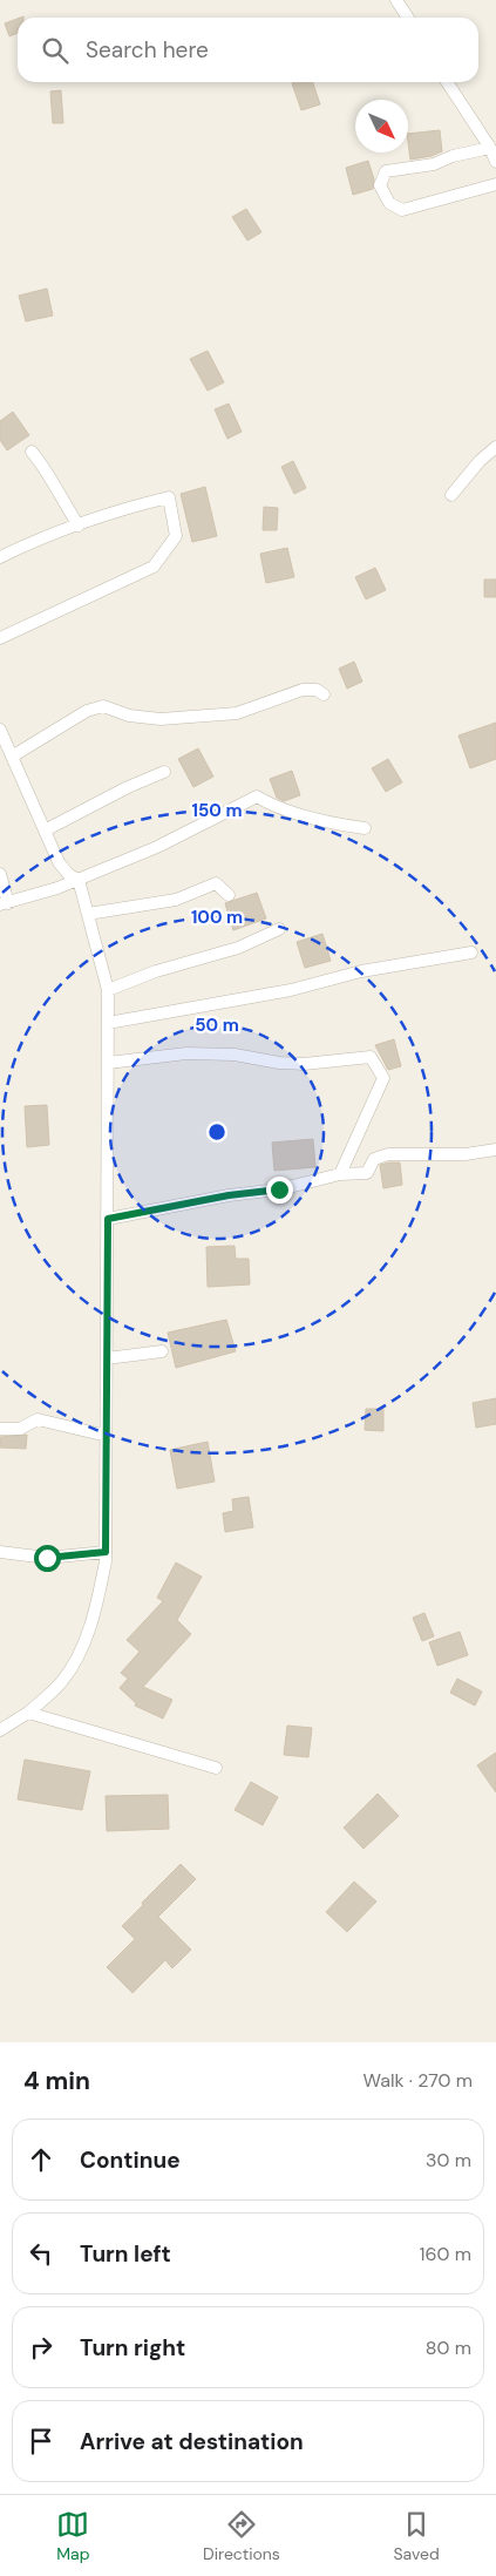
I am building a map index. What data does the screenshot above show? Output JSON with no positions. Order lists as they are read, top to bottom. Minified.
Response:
{"north":"bottom right","page":{"search":"Search here","heading":["4 min","Walk · 270 m"],"list":[["Continue","30 m"],["Turn left","160 m"],["Turn right","80 m"],"Arrive at destination"],"nav":["Map","Directions","Saved"]},"rings":["150 m","100 m","50 m"]}
